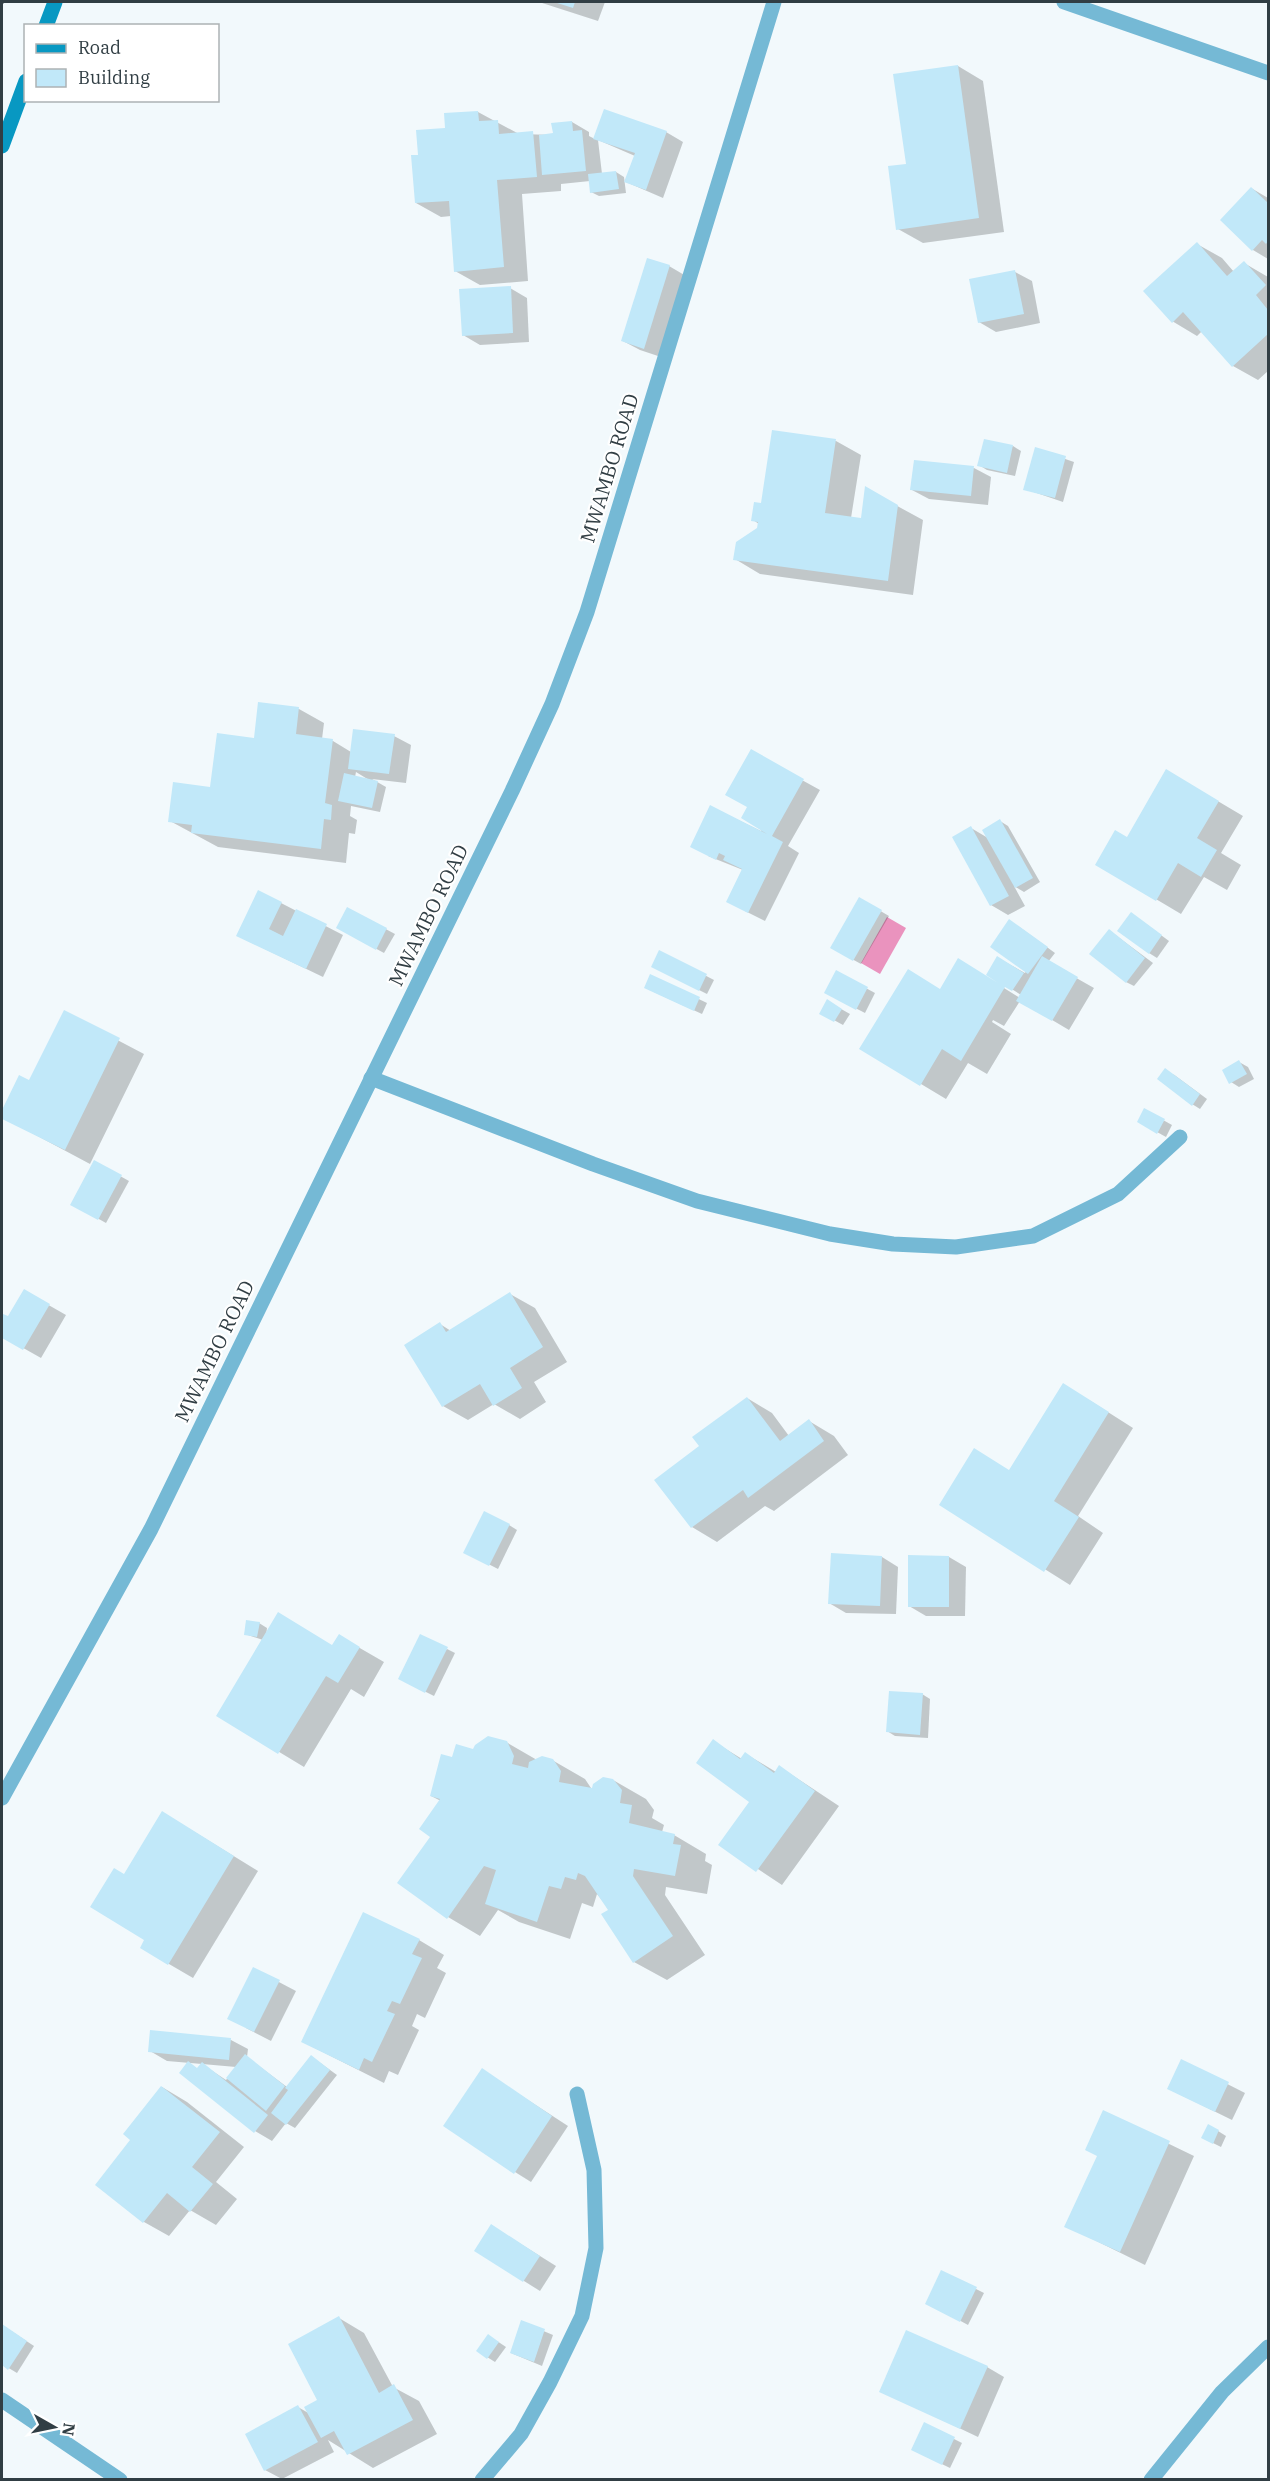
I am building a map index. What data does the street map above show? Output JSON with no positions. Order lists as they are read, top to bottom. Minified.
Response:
{"streets":{"street":["MWAMBO ROAD"]},"legend":["Road","Building"],"north":"right"}
